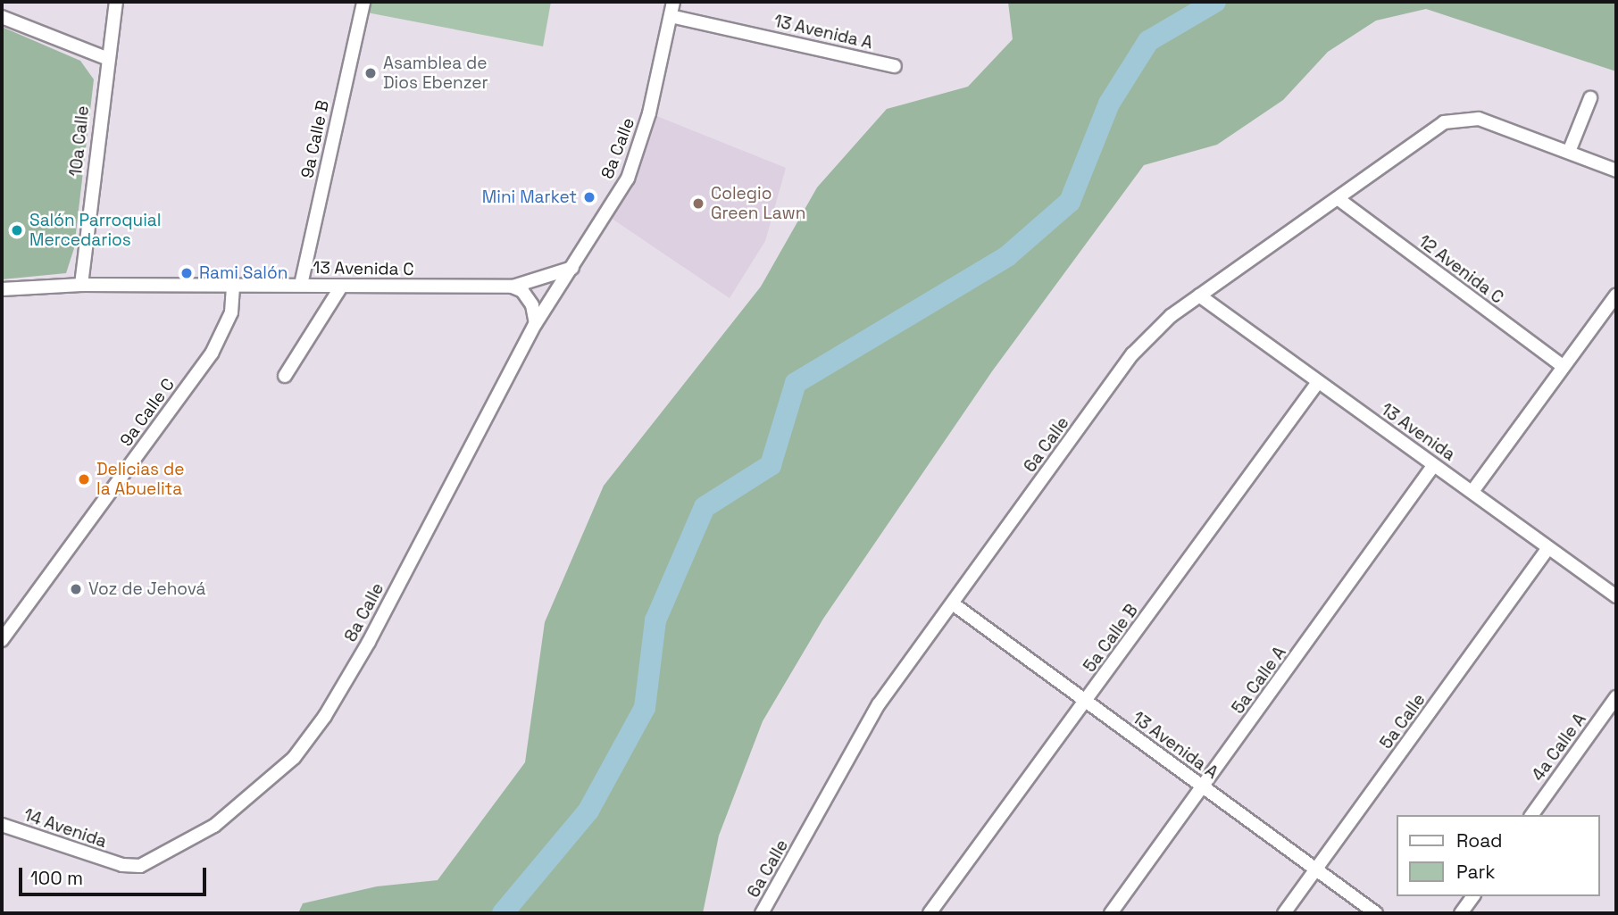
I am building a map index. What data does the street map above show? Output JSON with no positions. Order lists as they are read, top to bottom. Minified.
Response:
{"streets":{"street":["13 Avenida A","9a Calle B","10a Calle","8a Calle","13 Avenida C","12 Avenida C","9a Calle C","13 Avenida","6a Calle","5a Calle B","5a Calle A","5a Calle","4a Calle A","14 Avenida"]},"crossings":[["13 Avenida A","8a Calle"],["13 Avenida A","6a Calle"],["13 Avenida A","5a Calle B"],["13 Avenida A","5a Calle A"],["13 Avenida A","5a Calle"],["9a Calle B","13 Avenida C"],["10a Calle","13 Avenida C"],["8a Calle","13 Avenida C"],["8a Calle","14 Avenida"],["13 Avenida C","9a Calle C"],["12 Avenida C","6a Calle"],["13 Avenida","6a Calle"],["13 Avenida","5a Calle B"],["13 Avenida","5a Calle A"],["13 Avenida","5a Calle"]],"places":["Asamblea de Dios Ebenzer","Mini Market","Colegio Green Lawn","Salón Parroquial Mercedarios","Rami Salón","Delicias de la Abuelita","Voz de Jehová"],"legend":["Road","Park"],"scale_bar":"100 m"}
